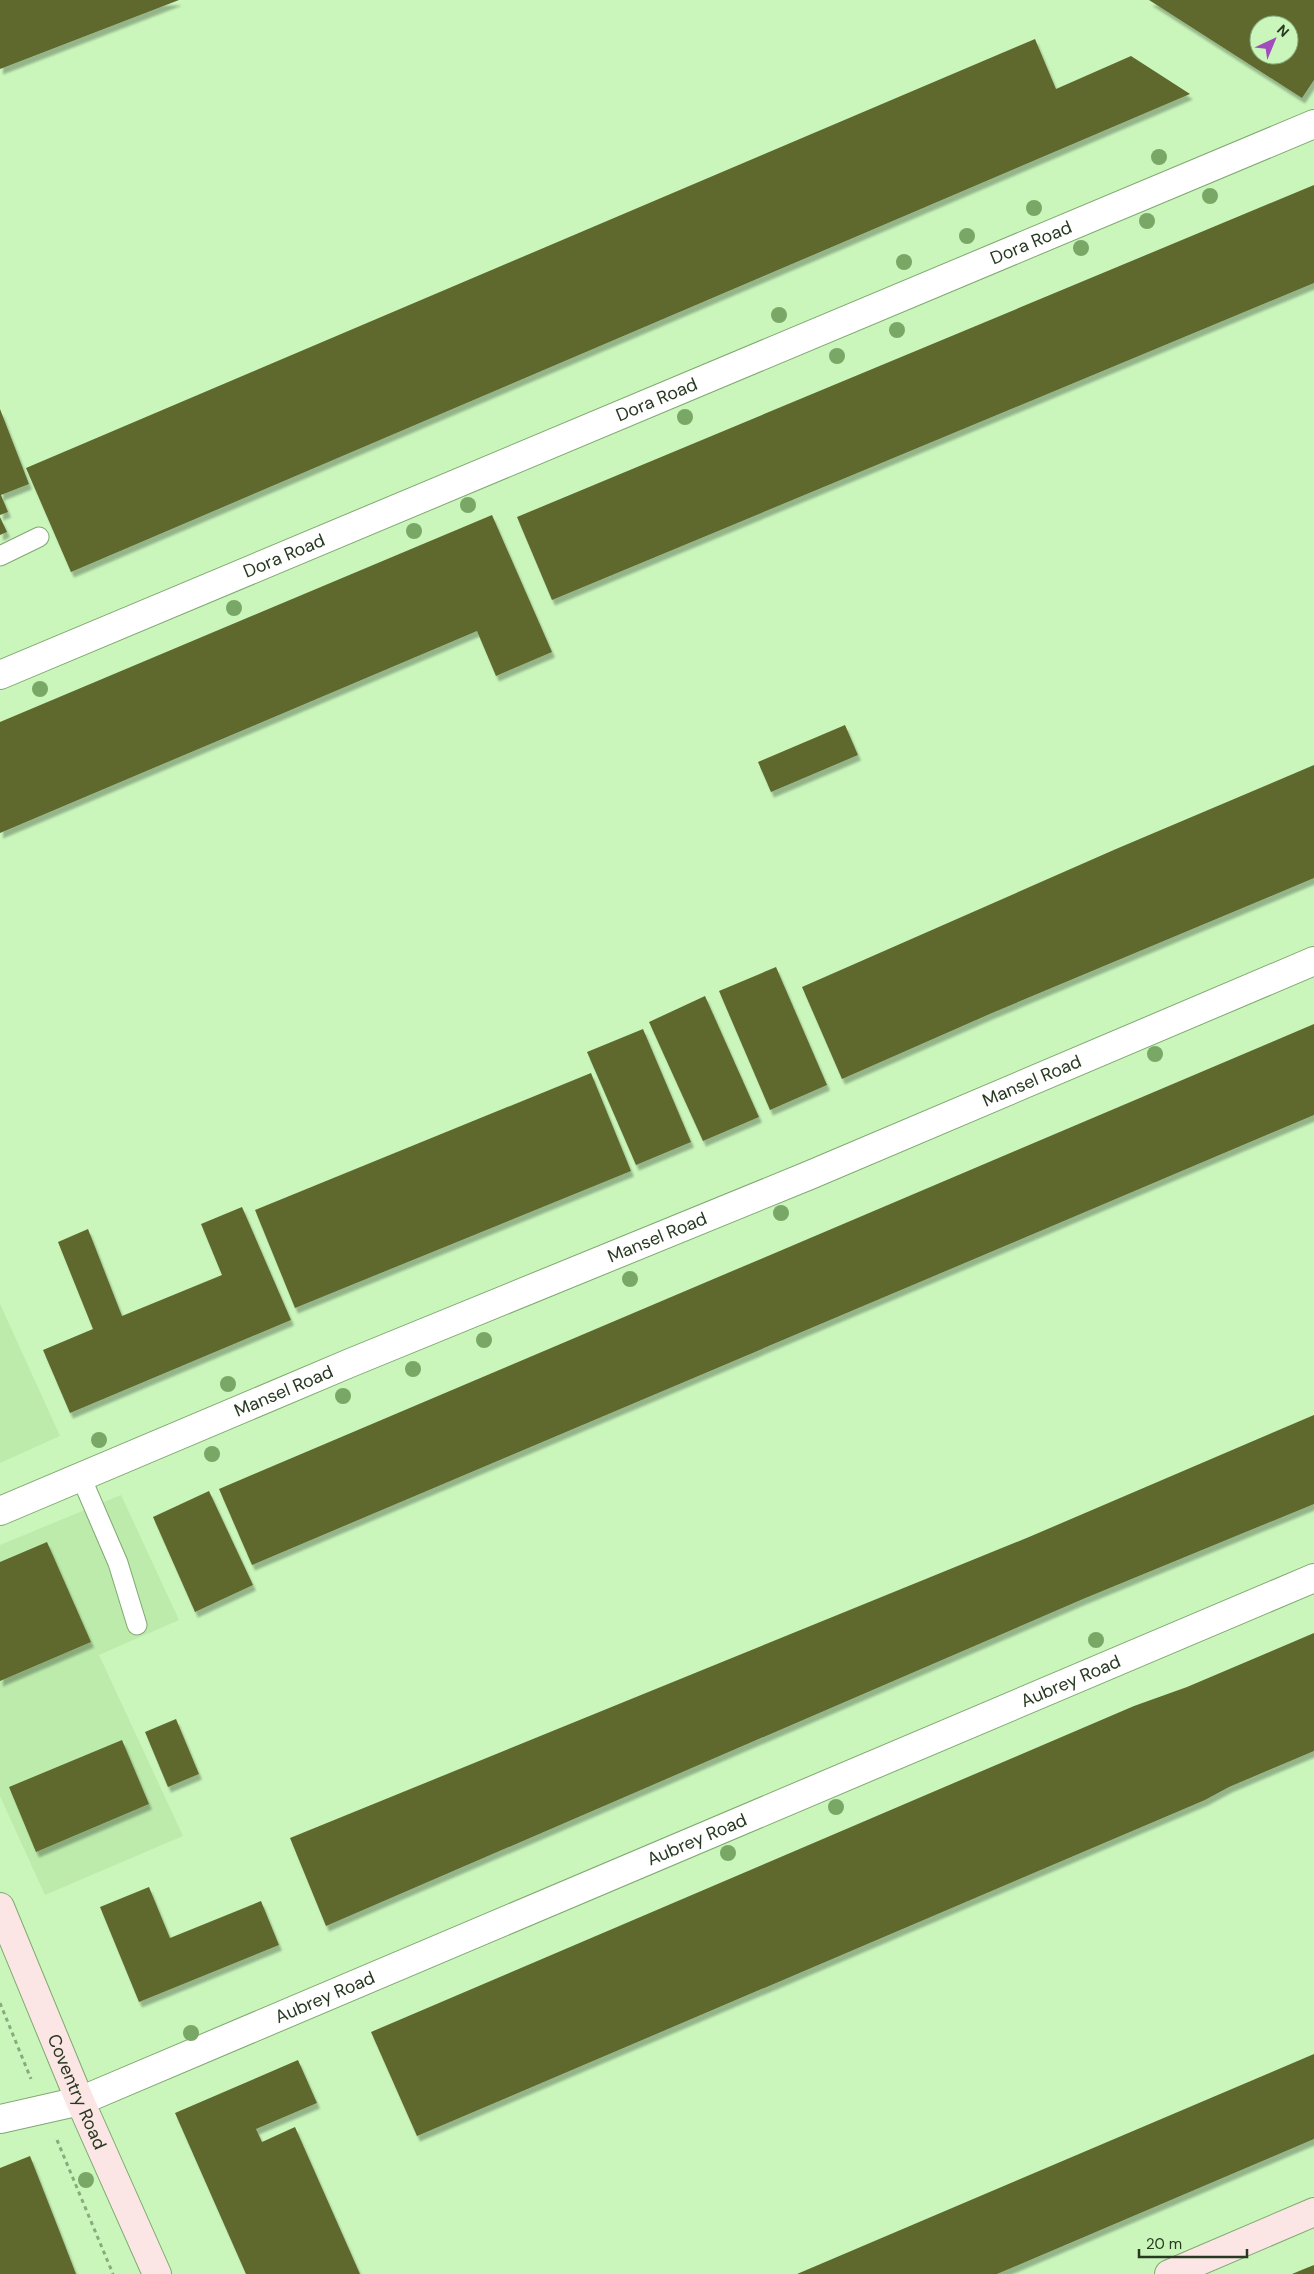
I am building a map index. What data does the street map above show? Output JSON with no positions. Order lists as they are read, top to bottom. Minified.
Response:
{"streets":{"street":["Dora Road","Mansel Road","Aubrey Road","Coventry Road"]},"crossings":[["Aubrey Road","Coventry Road"]],"scale_bar":"20 m","north":"top right"}
